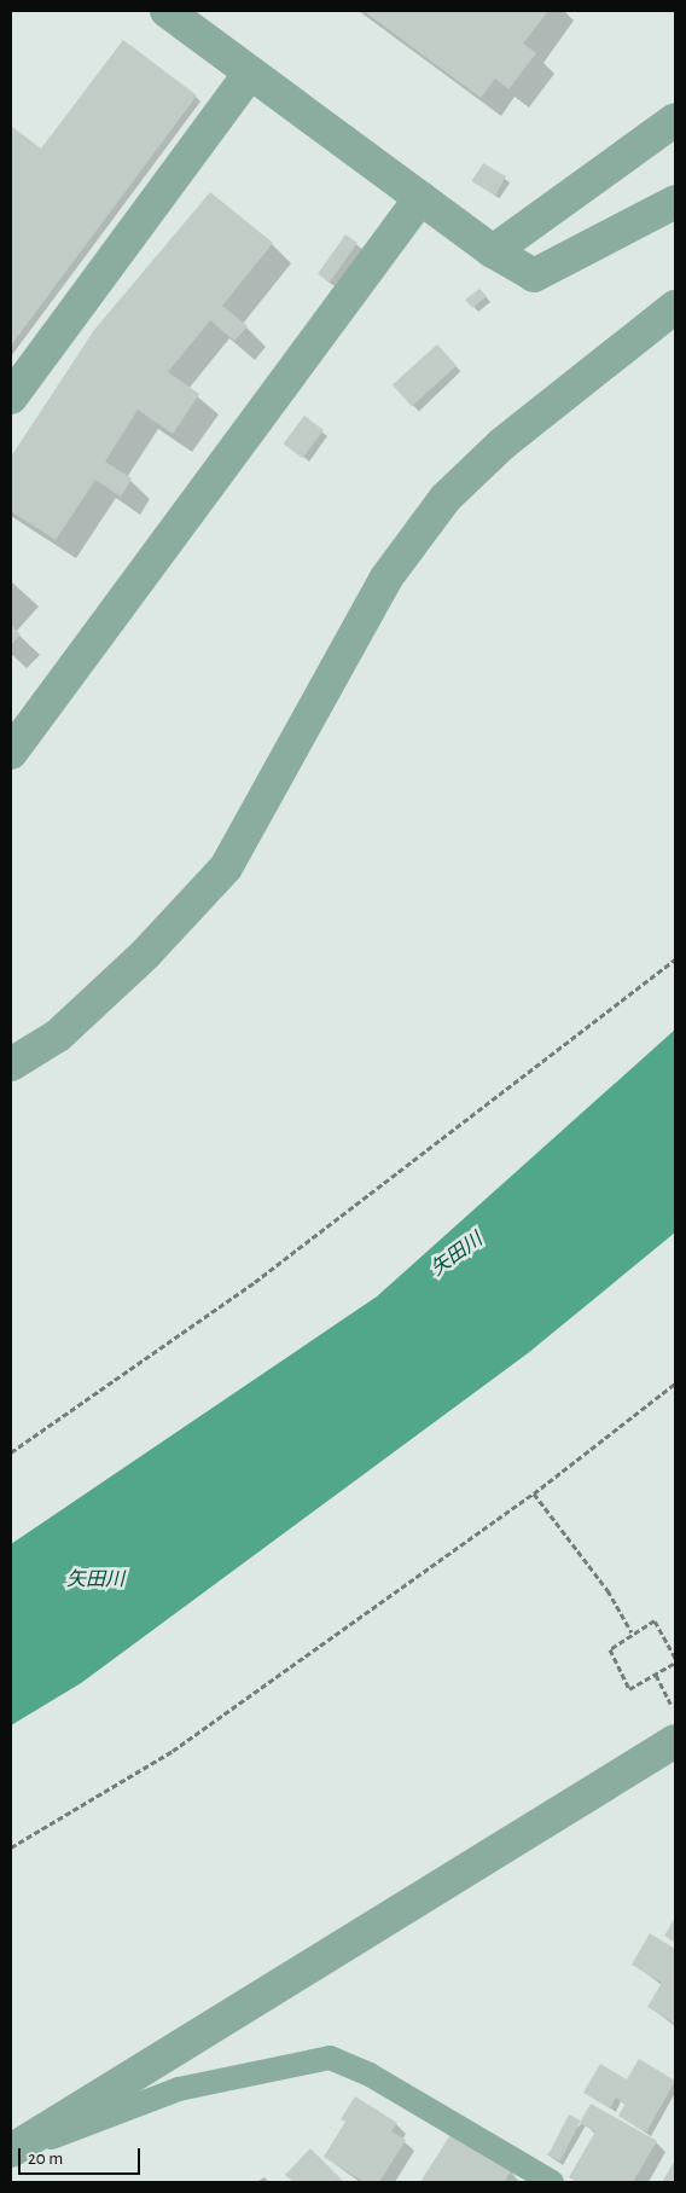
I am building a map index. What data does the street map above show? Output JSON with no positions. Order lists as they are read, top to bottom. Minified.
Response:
{"water":["矢田川"],"scale_bar":"20 m"}
